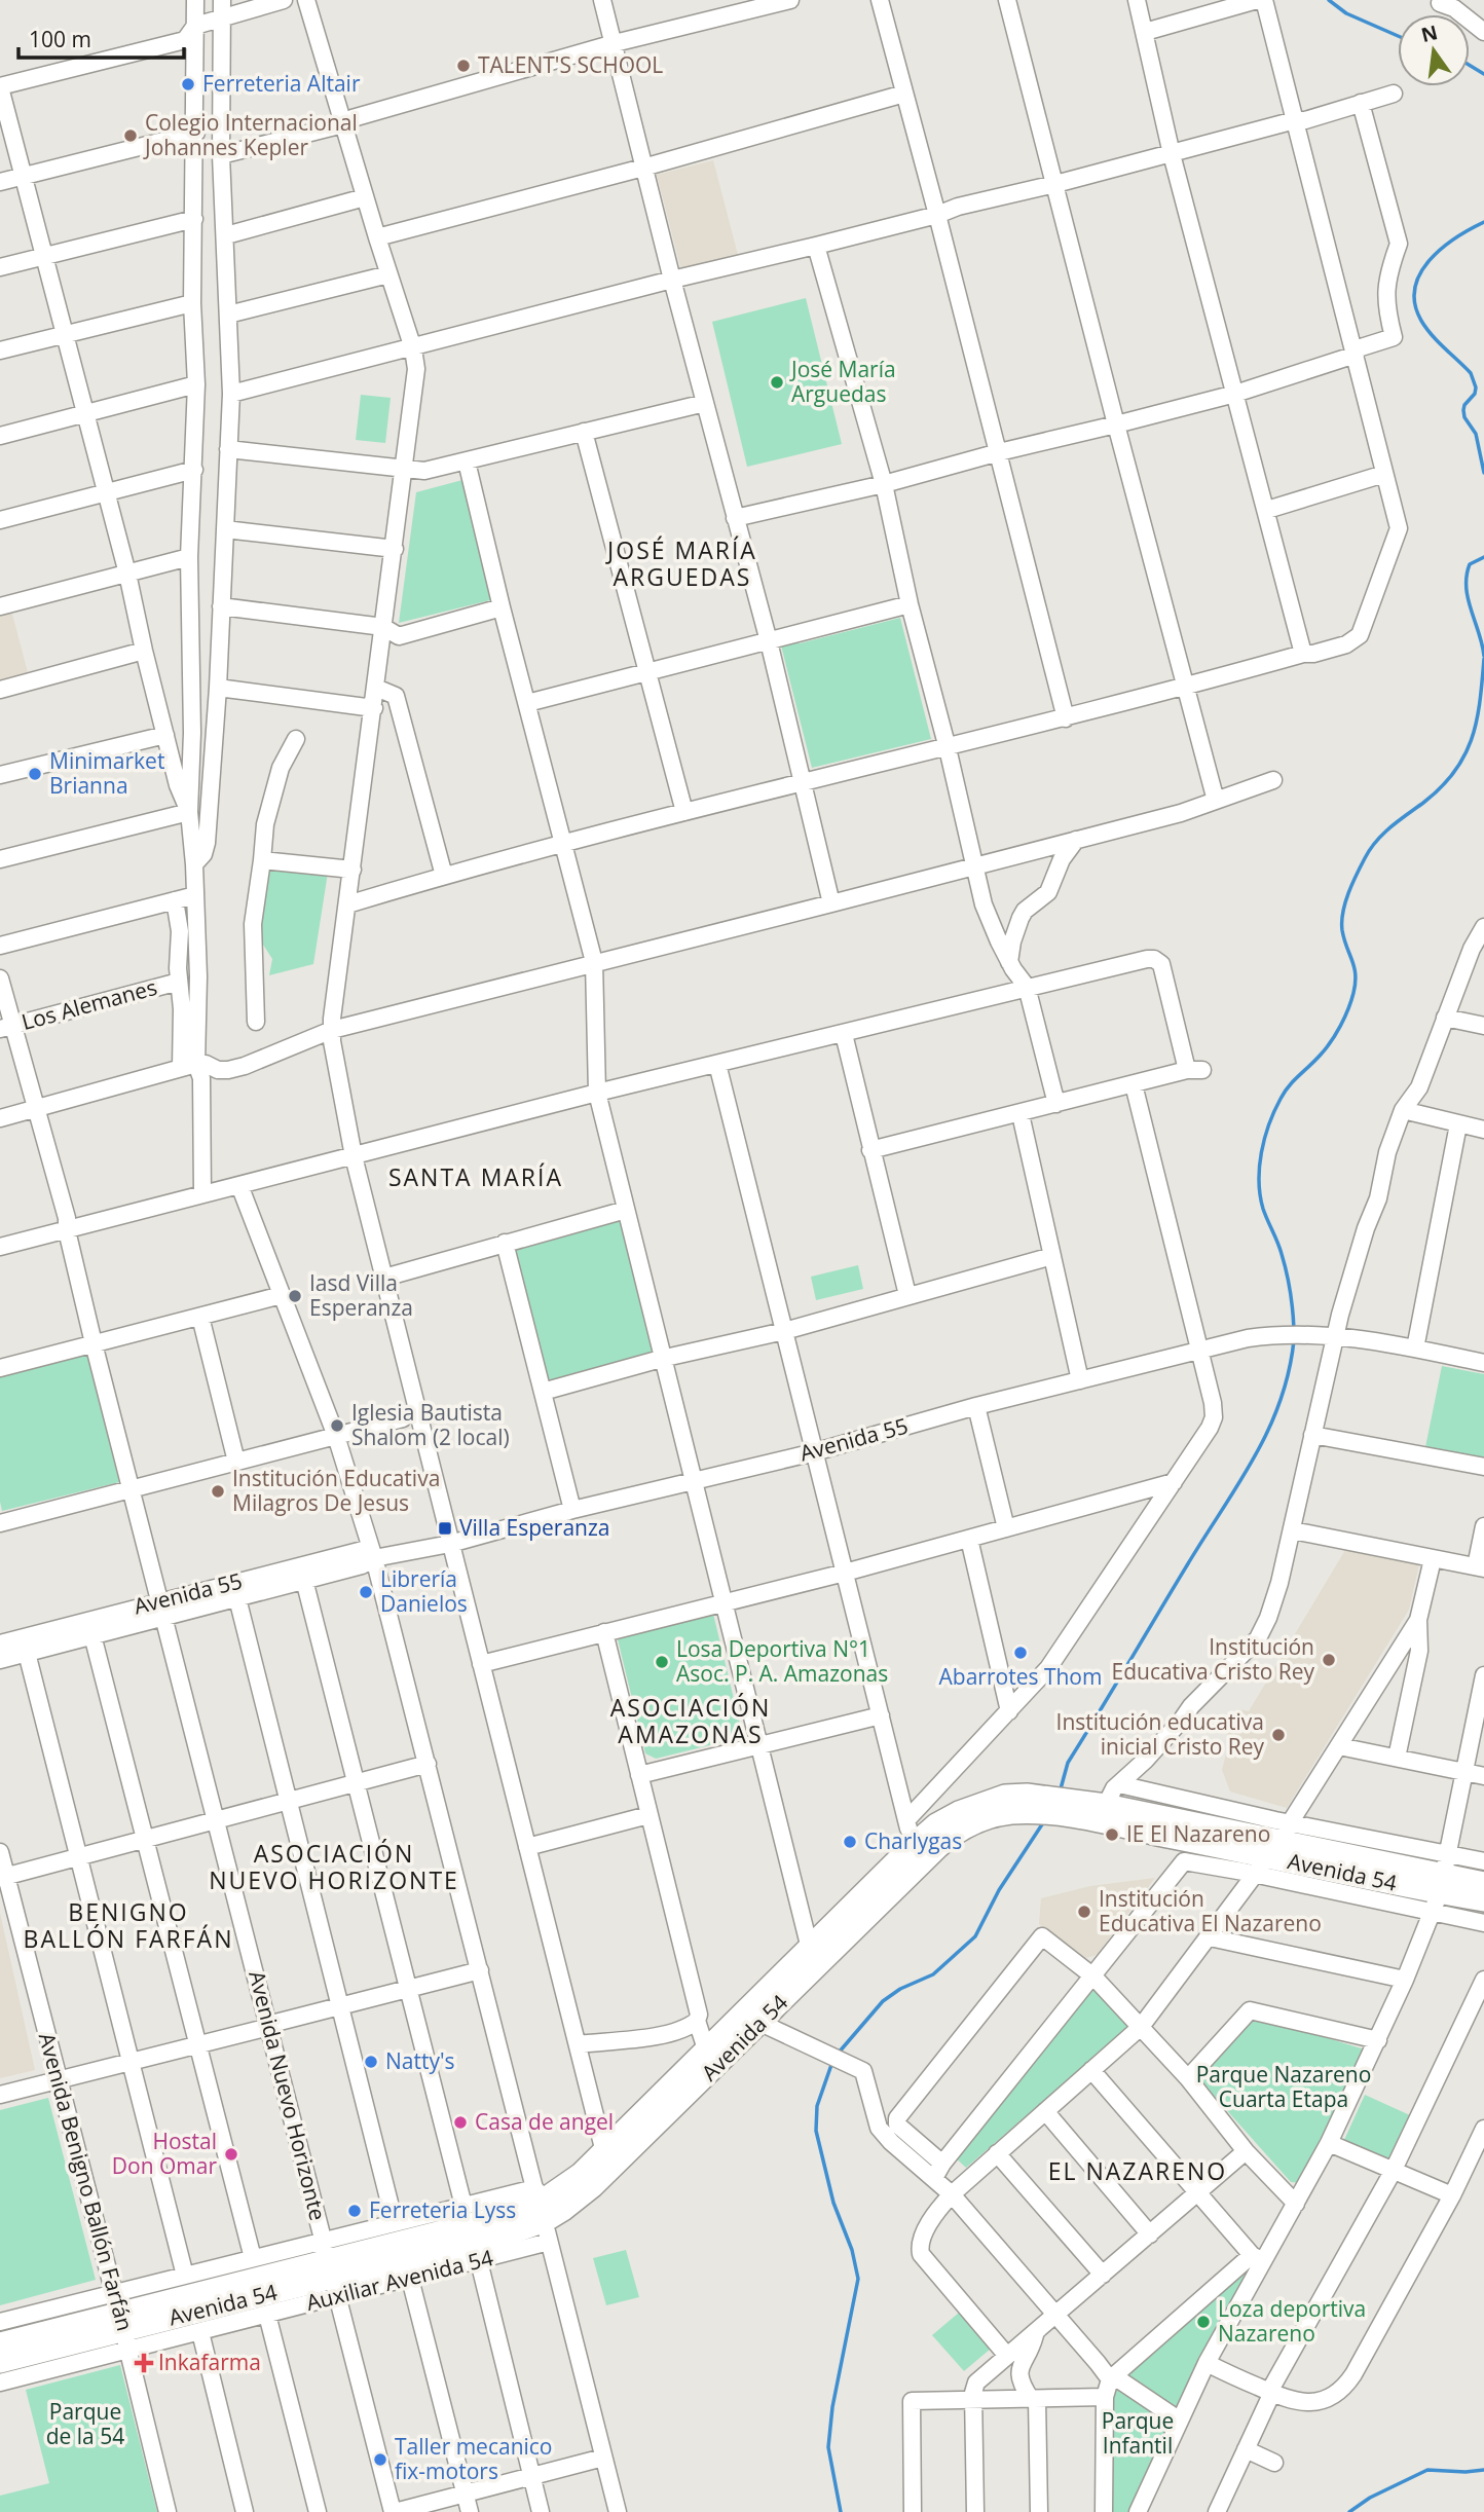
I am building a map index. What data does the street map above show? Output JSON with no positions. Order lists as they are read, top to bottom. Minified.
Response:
{"streets":{"main road":["Avenida 54"],"street":["Los Alemanes","Avenida 55","Avenida Nuevo Horizonte","Avenida Benigno Ballón Farfán","Auxiliar Avenida 54"]},"crossings":[["Los Alemanes","Avenida Nuevo Horizonte"],["Avenida 55","Avenida Nuevo Horizonte"],["Avenida 54","Avenida Nuevo Horizonte"],["Avenida 54","Avenida Benigno Ballón Farfán"],["Avenida 54","Auxiliar Avenida 54"],["Avenida Nuevo Horizonte","Auxiliar Avenida 54"],["Avenida Benigno Ballón Farfán","Auxiliar Avenida 54"]],"districts":["JOSÉ MARÍA ARGUEDAS","SANTA MARÍA","ASOCIACIÓN AMAZONAS","ASOCIACIÓN NUEVO HORIZONTE","BENIGNO BALLÓN FARFÁN","EL NAZARENO"],"parks":["Parque Nazareno Cuarta Etapa","Parque de la 54","Parque Infantil"],"places":{"other":["TALENT'S SCHOOL","Ferreteria Altair","Colegio Internacional Johannes Kepler","José María Arguedas","Minimarket Brianna","Iasd Villa Esperanza","Iglesia Bautista Shalom (2 local)","Institución Educativa Milagros De Jesus","Librería Danielos","Abarrotes Thom","Institución Educativa Cristo Rey","Losa Deportiva N°1 Asoc. P. A. Amazonas","Institución educativa inicial Cristo Rey","IE El Nazareno","Charlygas","Institución Educativa El Nazareno","Natty's","Casa de angel","Hostal Don Omar","Ferreteria Lyss","Loza deportiva Nazareno","Taller mecanico fix-motors"],"transit":["Villa Esperanza"],"health":["Inkafarma"]},"scale_bar":"100 m","north":"top"}
